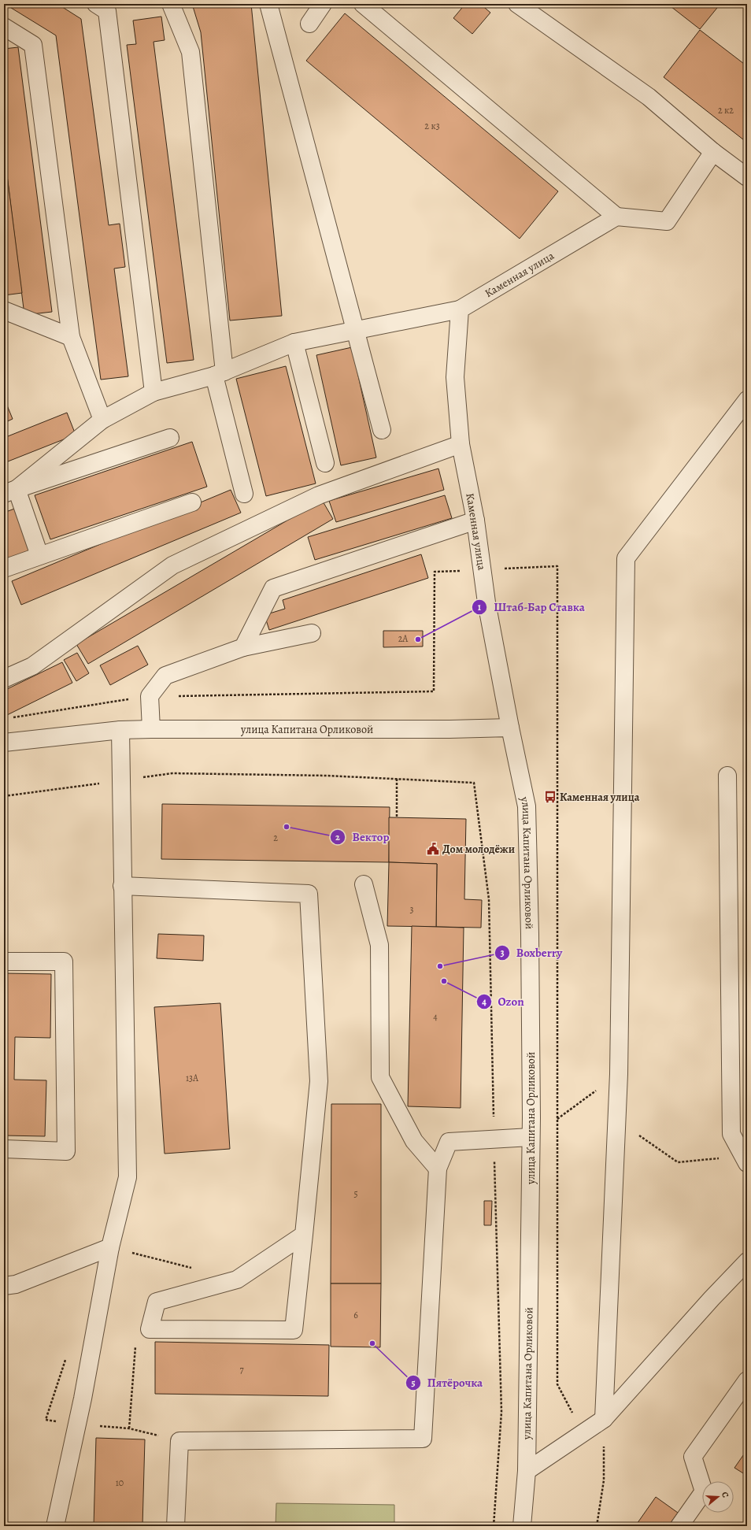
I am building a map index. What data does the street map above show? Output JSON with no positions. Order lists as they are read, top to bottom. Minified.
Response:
{"streets":{"street":["Каменная улица","улица Капитана Орликовой"]},"crossings":[["Каменная улица","улица Капитана Орликовой"]],"places":{"other":["Штаб-Бар Ставка","Вектор","Boxberry","Ozon","Пятёрочка"],"bus stop":["Каменная улица"],"public building":["Дом молодёжи"]},"house_numbers":["2 к2","2 к3","2А","2","3","4","13А","5","6","7","10"],"north":"right"}
